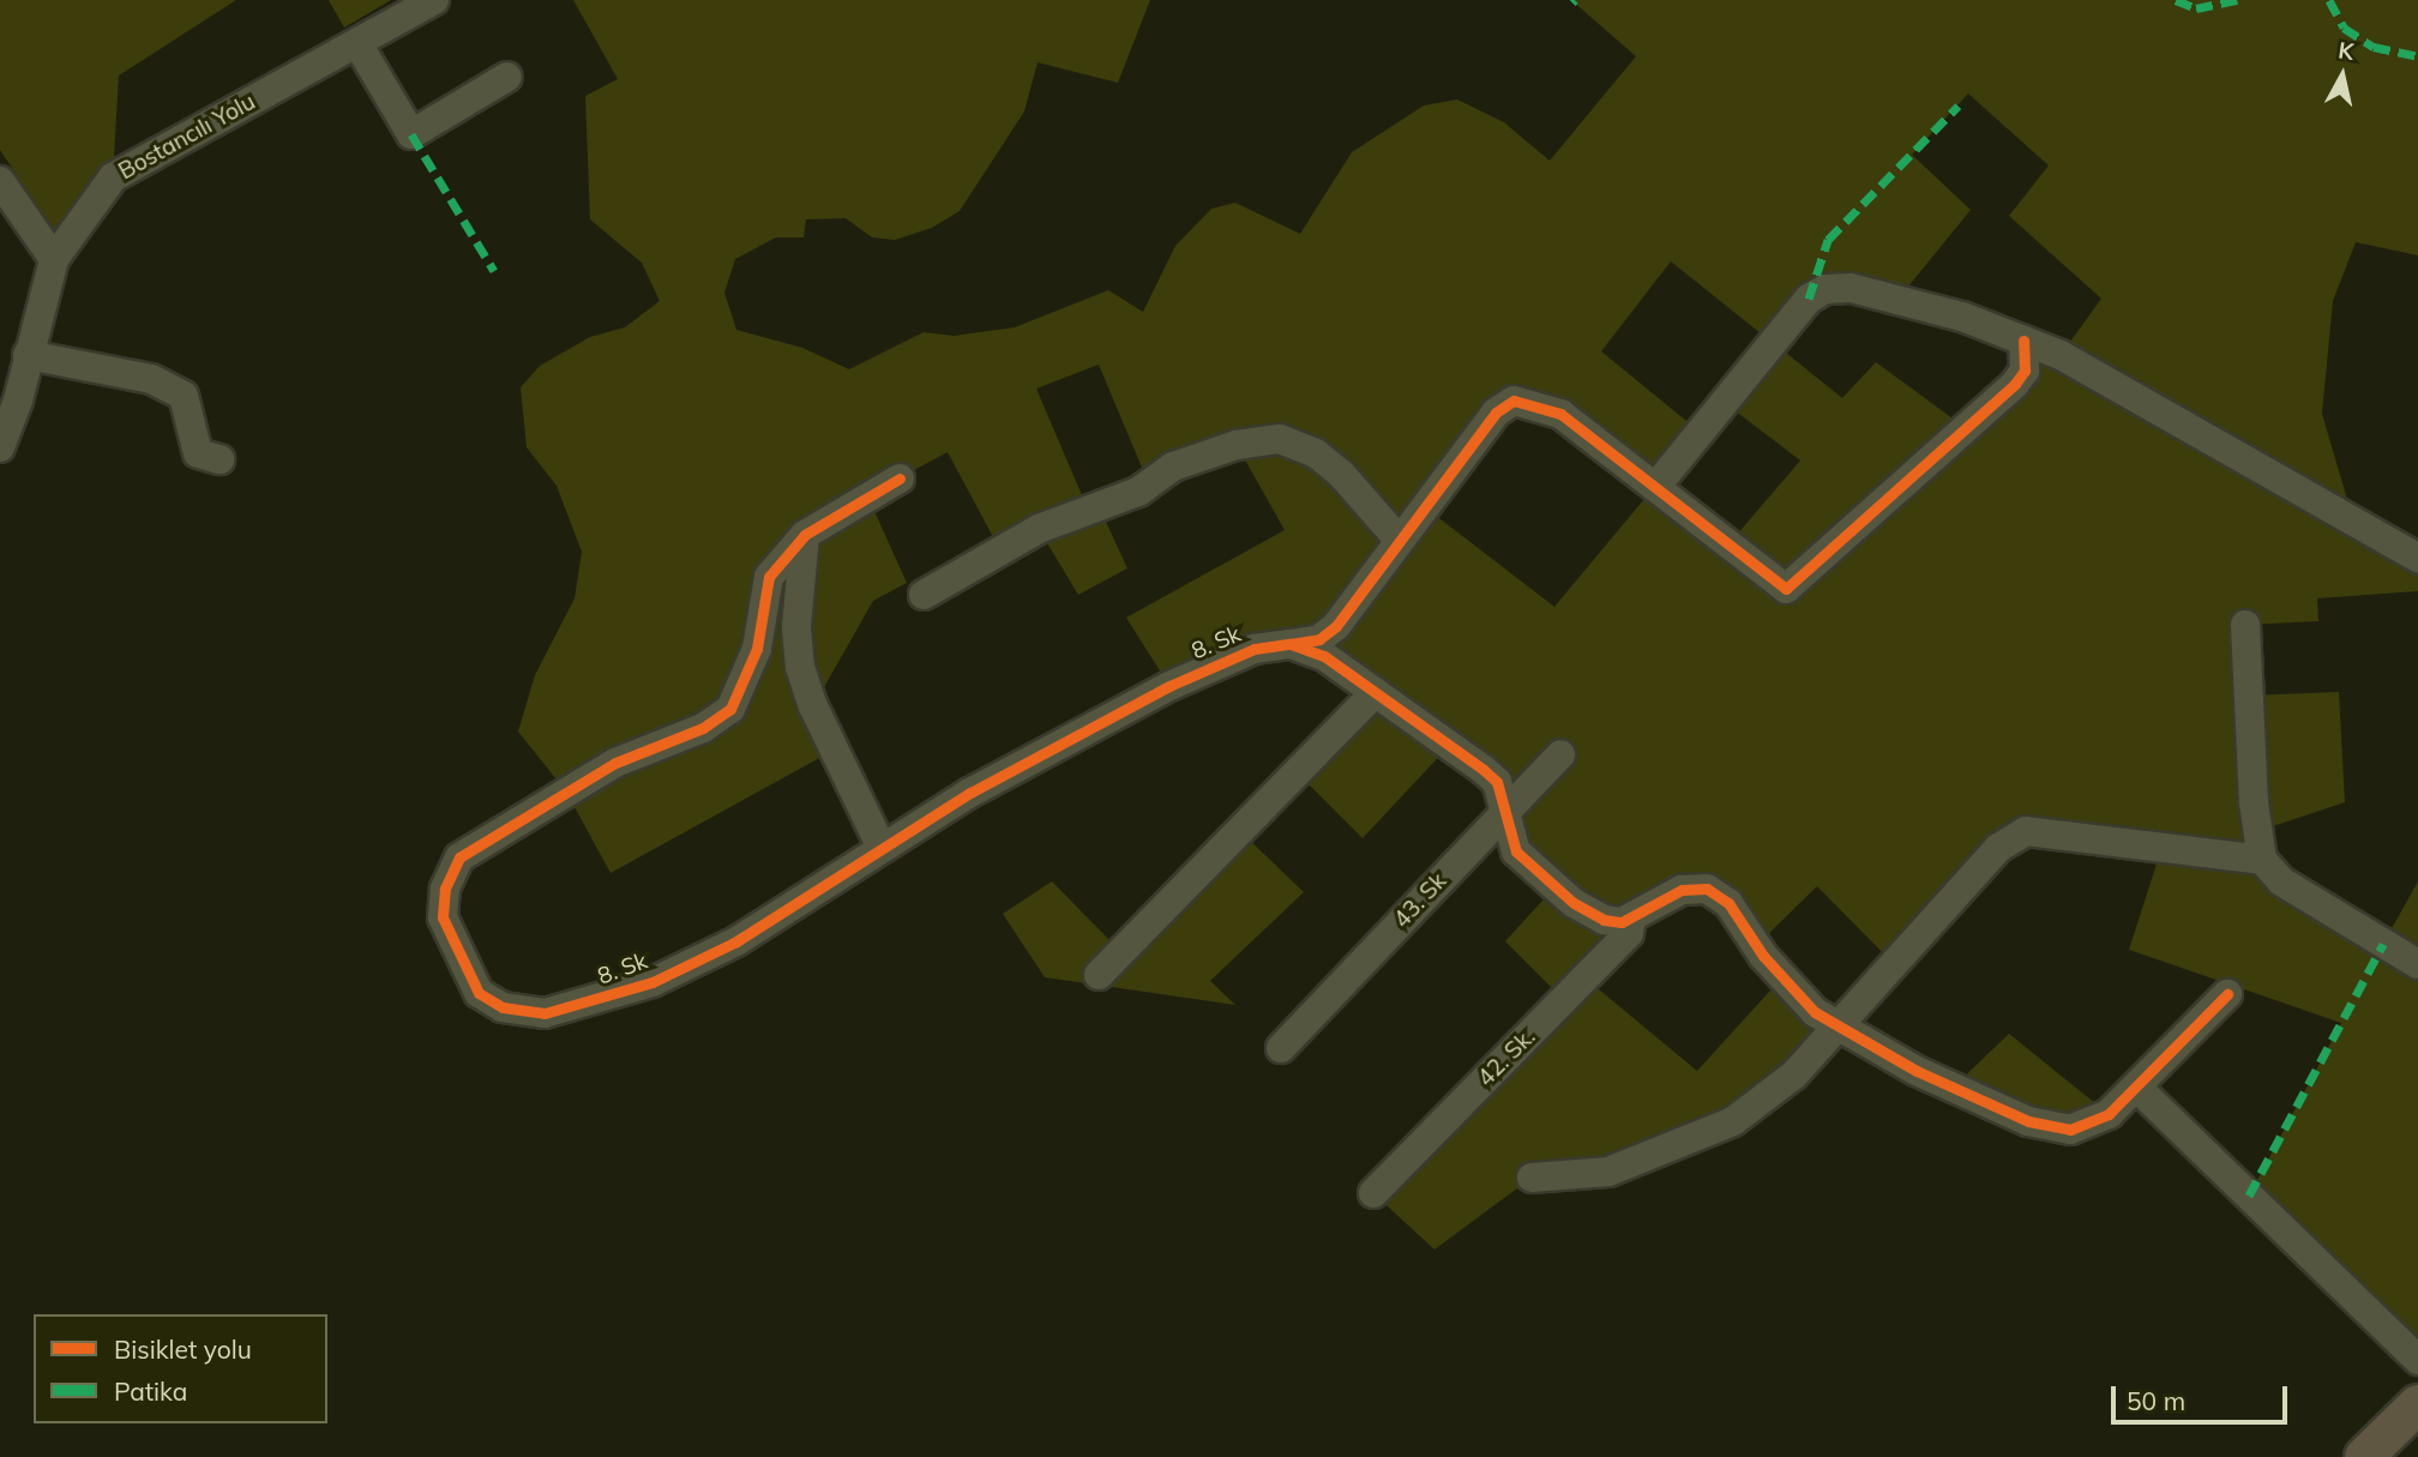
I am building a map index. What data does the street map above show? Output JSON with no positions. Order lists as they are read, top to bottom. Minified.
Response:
{"streets":{"street":["Bostancılı Yolu","8. Sk","43. Sk","42. Sk."]},"legend":["Bisiklet yolu","Patika"],"scale_bar":"50 m","north":"top"}
